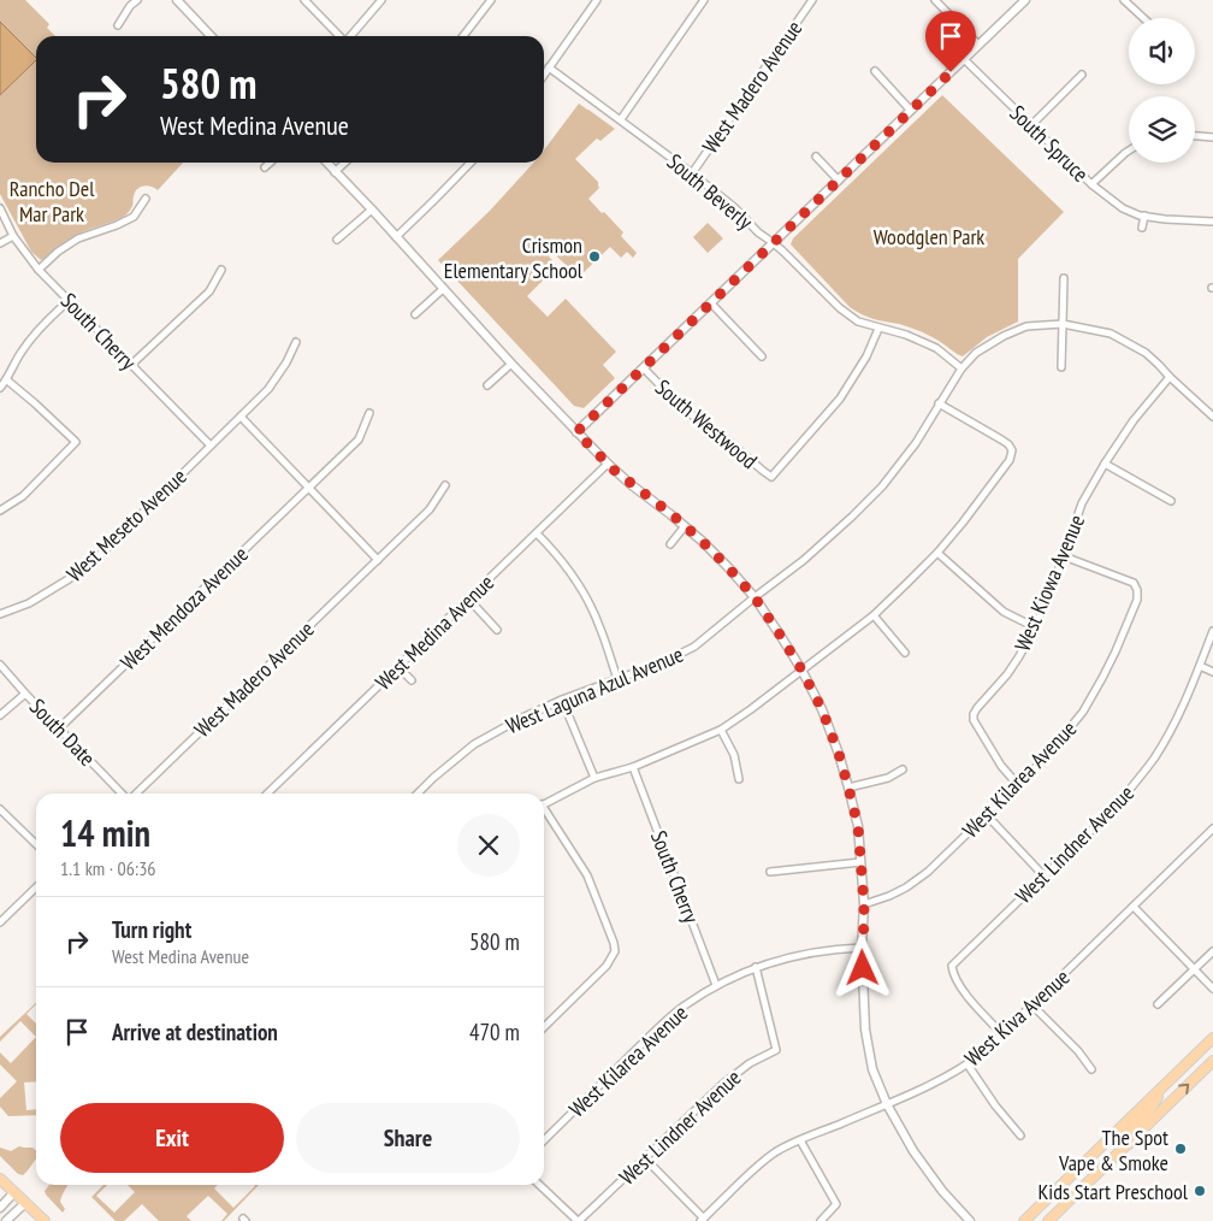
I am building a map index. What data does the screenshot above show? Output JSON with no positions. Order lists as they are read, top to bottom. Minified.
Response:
{"streets":{"street":["West Madero Avenue","South Spruce","South Beverly","South Cherry","South Westwood","West Meseto Avenue","West Kiowa Avenue","West Mendoza Avenue","West Medina Avenue","West Laguna Azul Avenue","South Date","West Kilarea Avenue","West Lindner Avenue","West Kiva Avenue"]},"crossings":[["West Madero Avenue","South Beverly"],["South Beverly","South Westwood"],["South Beverly","West Laguna Azul Avenue"],["South Cherry","West Meseto Avenue"],["South Cherry","West Kilarea Avenue"],["West Kiowa Avenue","West Laguna Azul Avenue"],["West Kiowa Avenue","West Kilarea Avenue"],["West Mendoza Avenue","South Date"],["West Kilarea Avenue","West Lindner Avenue"],["West Lindner Avenue","West Kiva Avenue"]],"parks":["Rancho Del Mar Park","Woodglen Park"],"places":["Crismon Elementary School","The Spot Vape & Smoke","Kids Start Preschool"],"page":{"turn":["580 m","West Medina Avenue"],"heading":["14 min","1.1 km · 06:36"],"list":[{"name":"Turn right","note":"West Medina Avenue","value":"580 m"},{"name":"Arrive at destination","value":"470 m"}],"buttons":["Exit","Share"]}}
